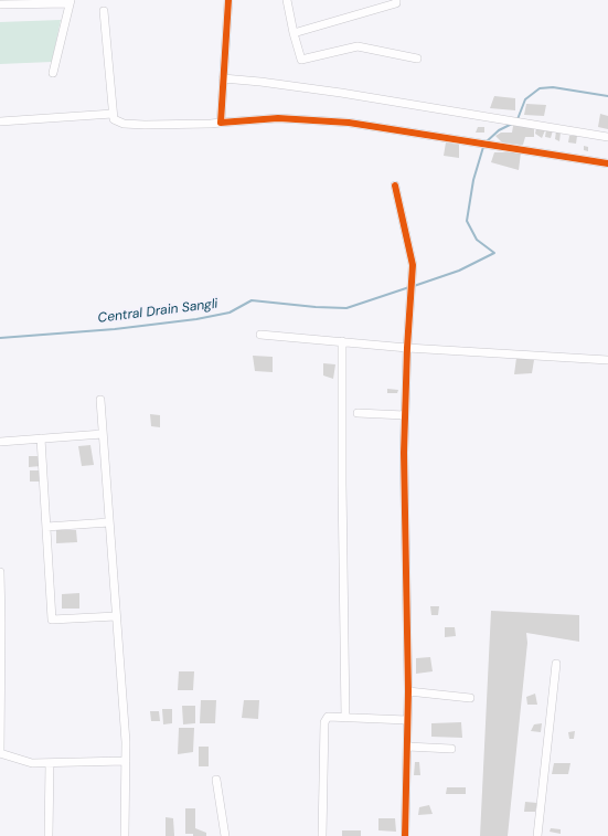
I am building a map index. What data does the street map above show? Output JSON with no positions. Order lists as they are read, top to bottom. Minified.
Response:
{"water":["Central Drain Sangli"]}
